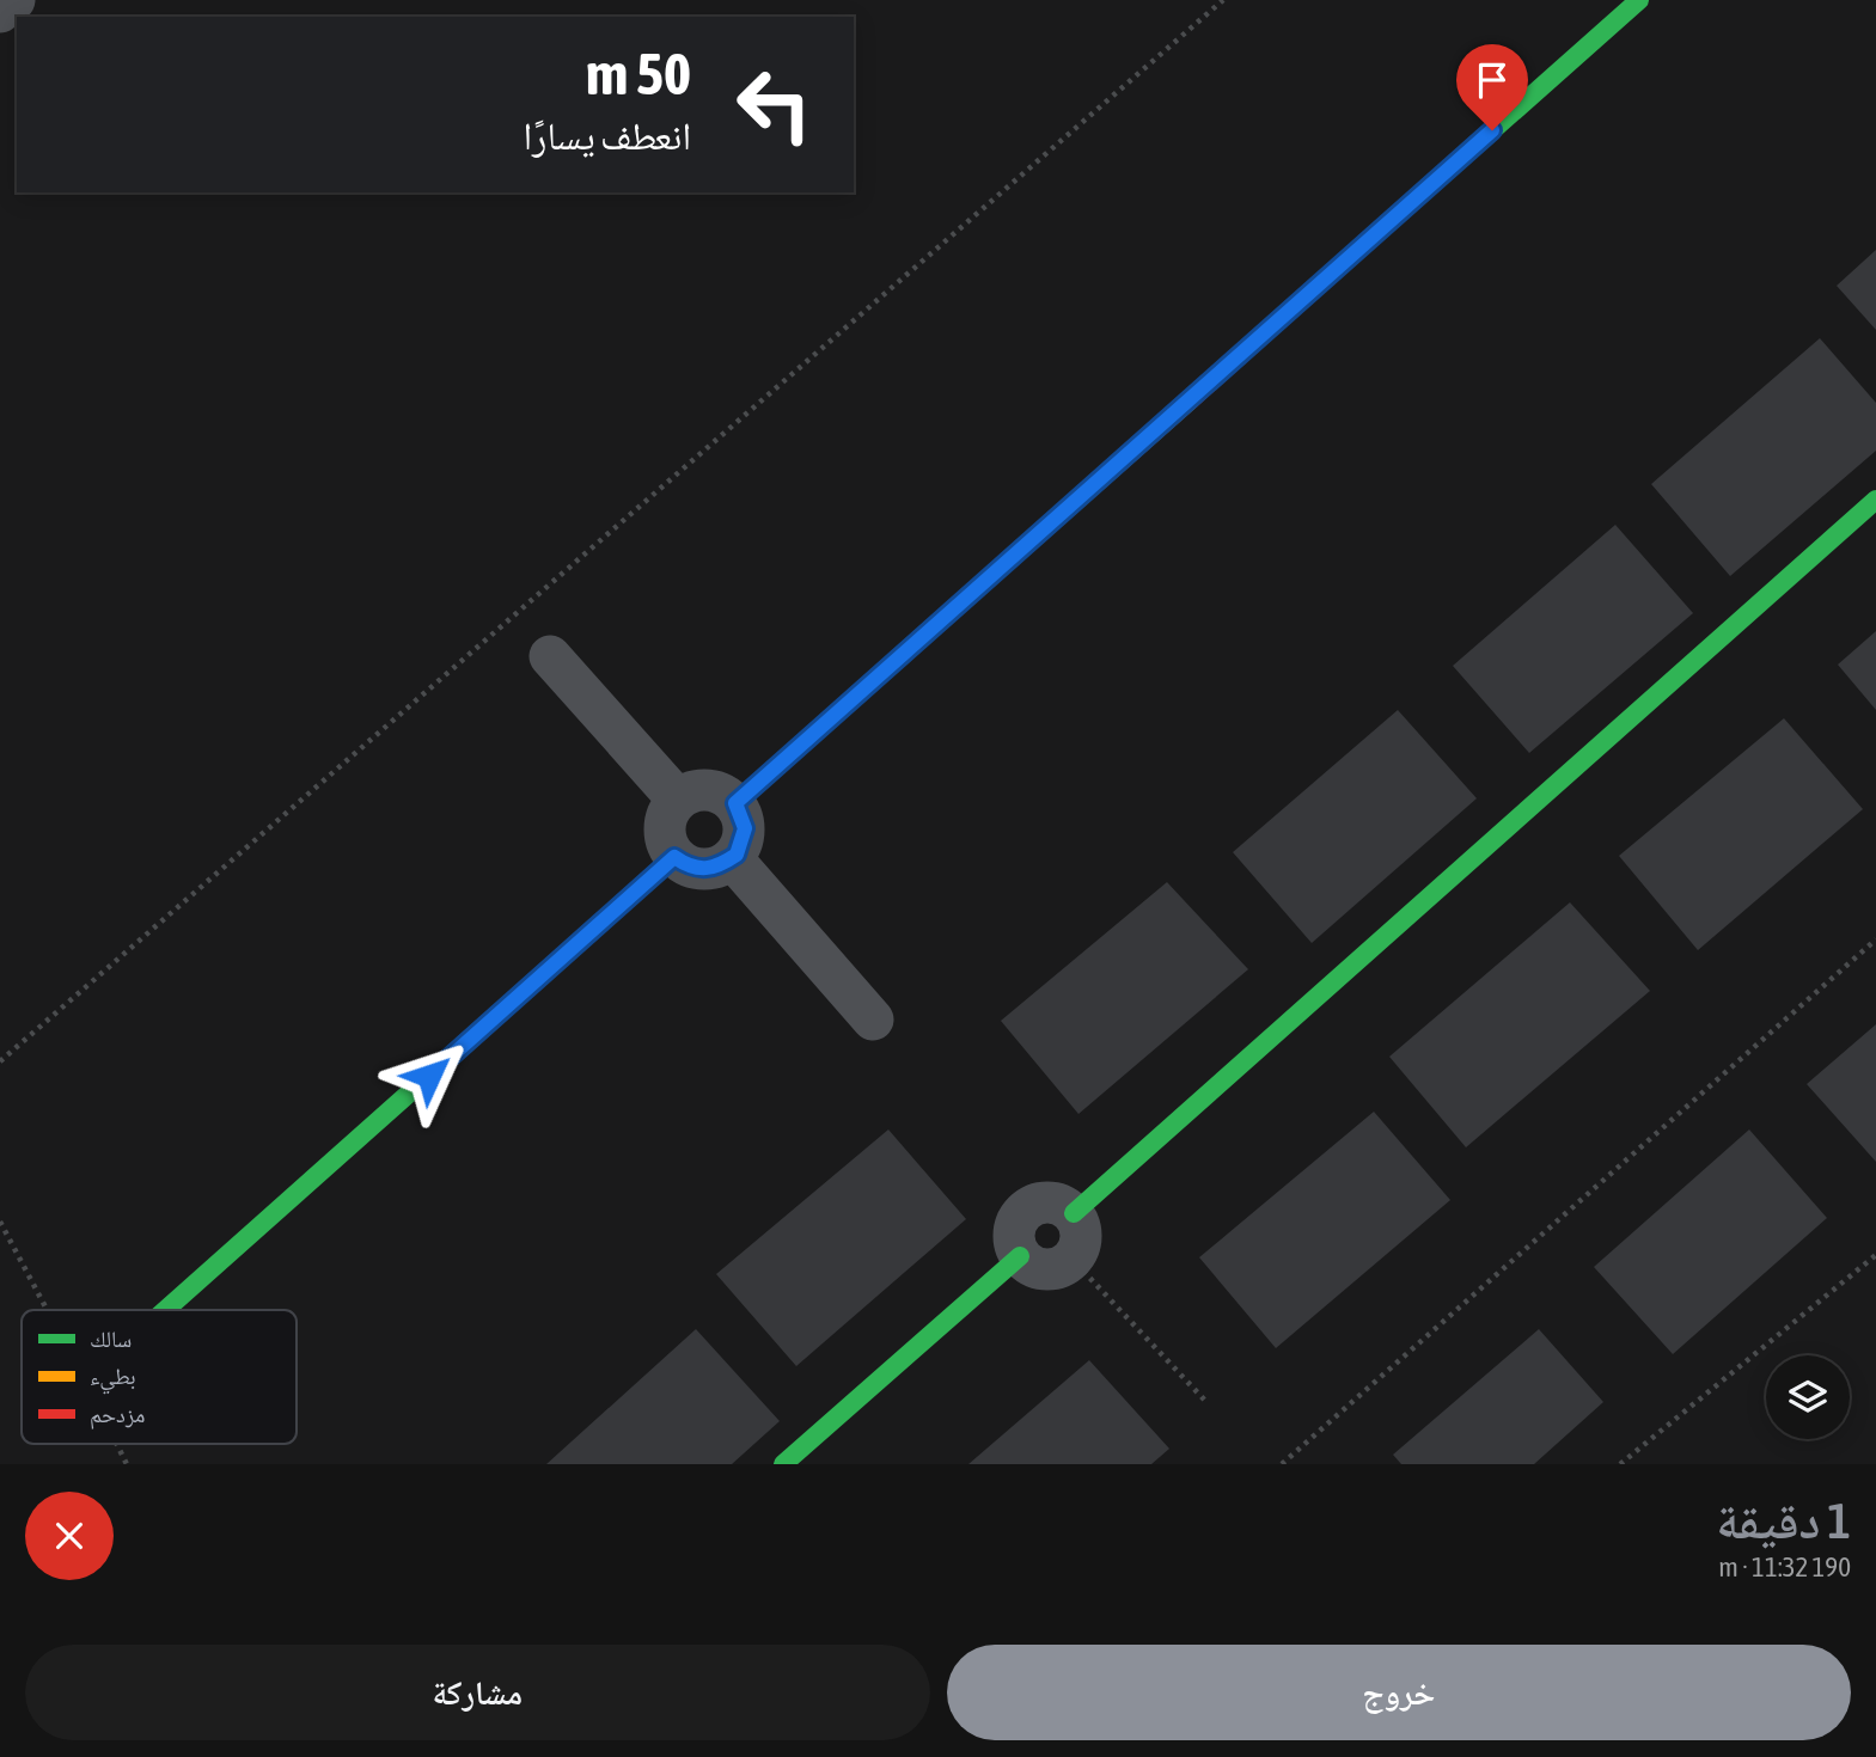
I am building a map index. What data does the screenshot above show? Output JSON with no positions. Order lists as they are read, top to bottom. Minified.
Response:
{"legend":["سالك","بطيء","مزدحم"],"page":{"turn":["50 m","انعطف يسارًا"],"heading":["1 دقيقة","190 m · 11:32"],"buttons":["خروج","مشاركة"]}}
